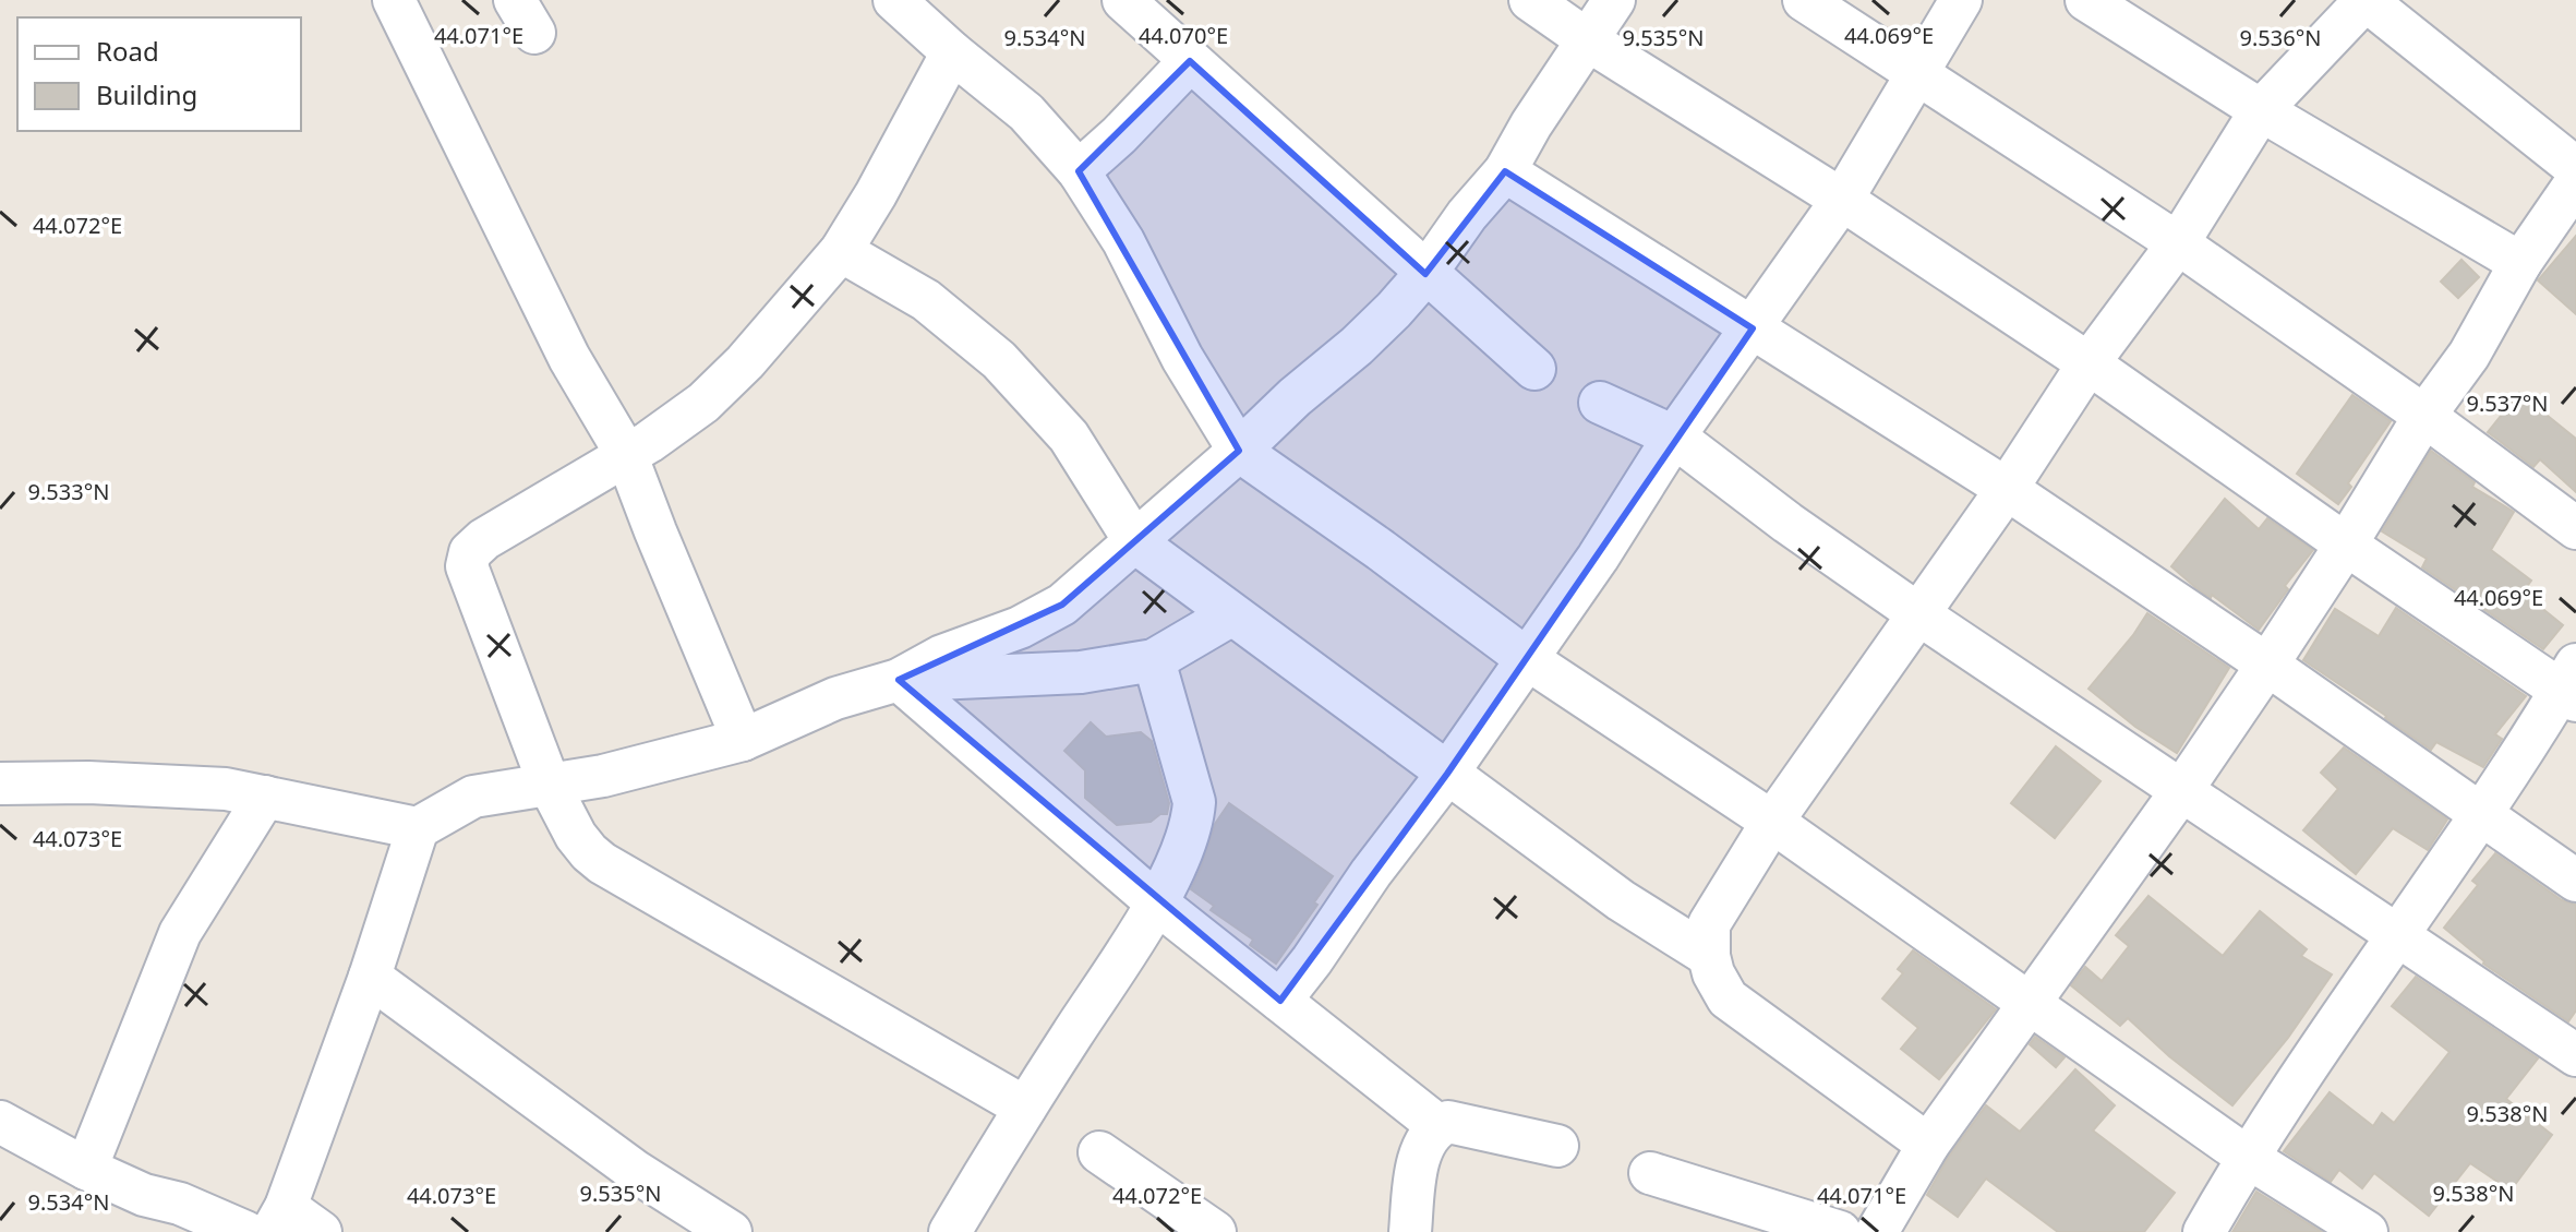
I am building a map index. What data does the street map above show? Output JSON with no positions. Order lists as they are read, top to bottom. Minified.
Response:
{"legend":["Road","Building"],"coordinates":["44.071°E","44.070°E","44.069°E","9.534°N","9.535°N","9.536°N","44.072°E","9.537°N","9.533°N","44.073°E","9.538°N"]}
